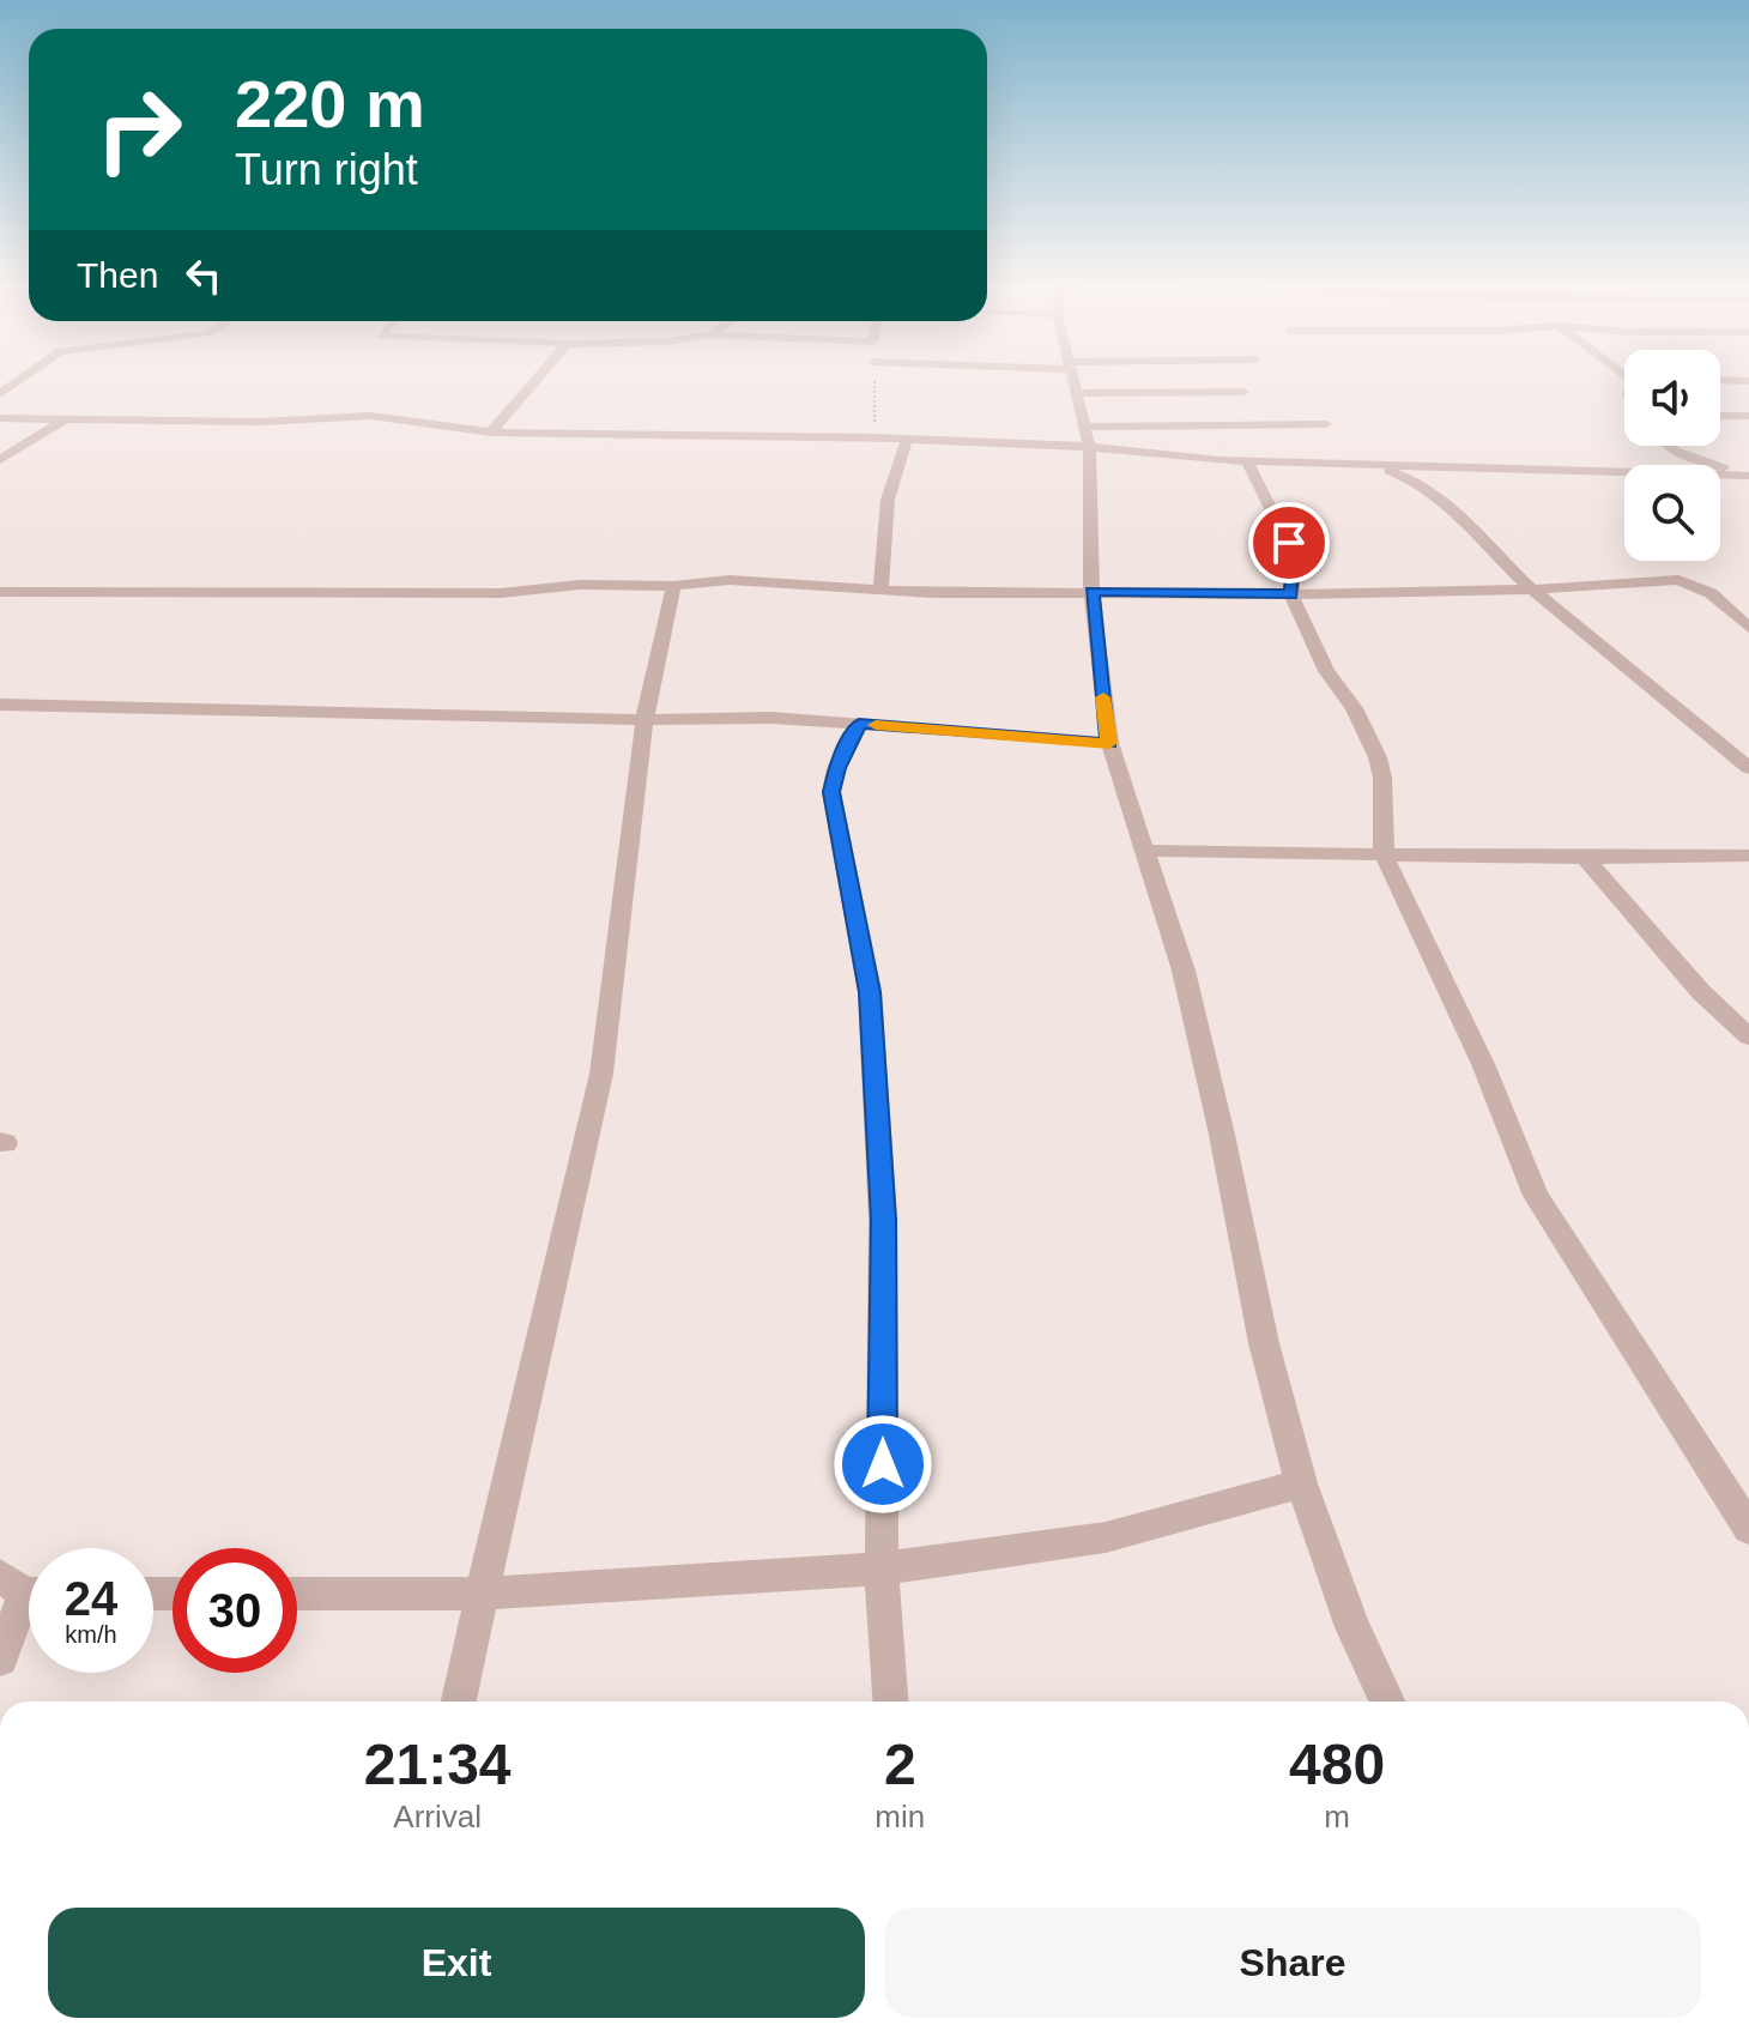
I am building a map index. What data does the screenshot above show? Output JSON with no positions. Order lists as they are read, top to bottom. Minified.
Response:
{"page":{"turn":["220 m","Turn right"],"then":"Then","speed":"24 km/h","limit":"30","eta":["21:34","Arrival","2","min","480","m"],"buttons":["Exit","Share"]}}
